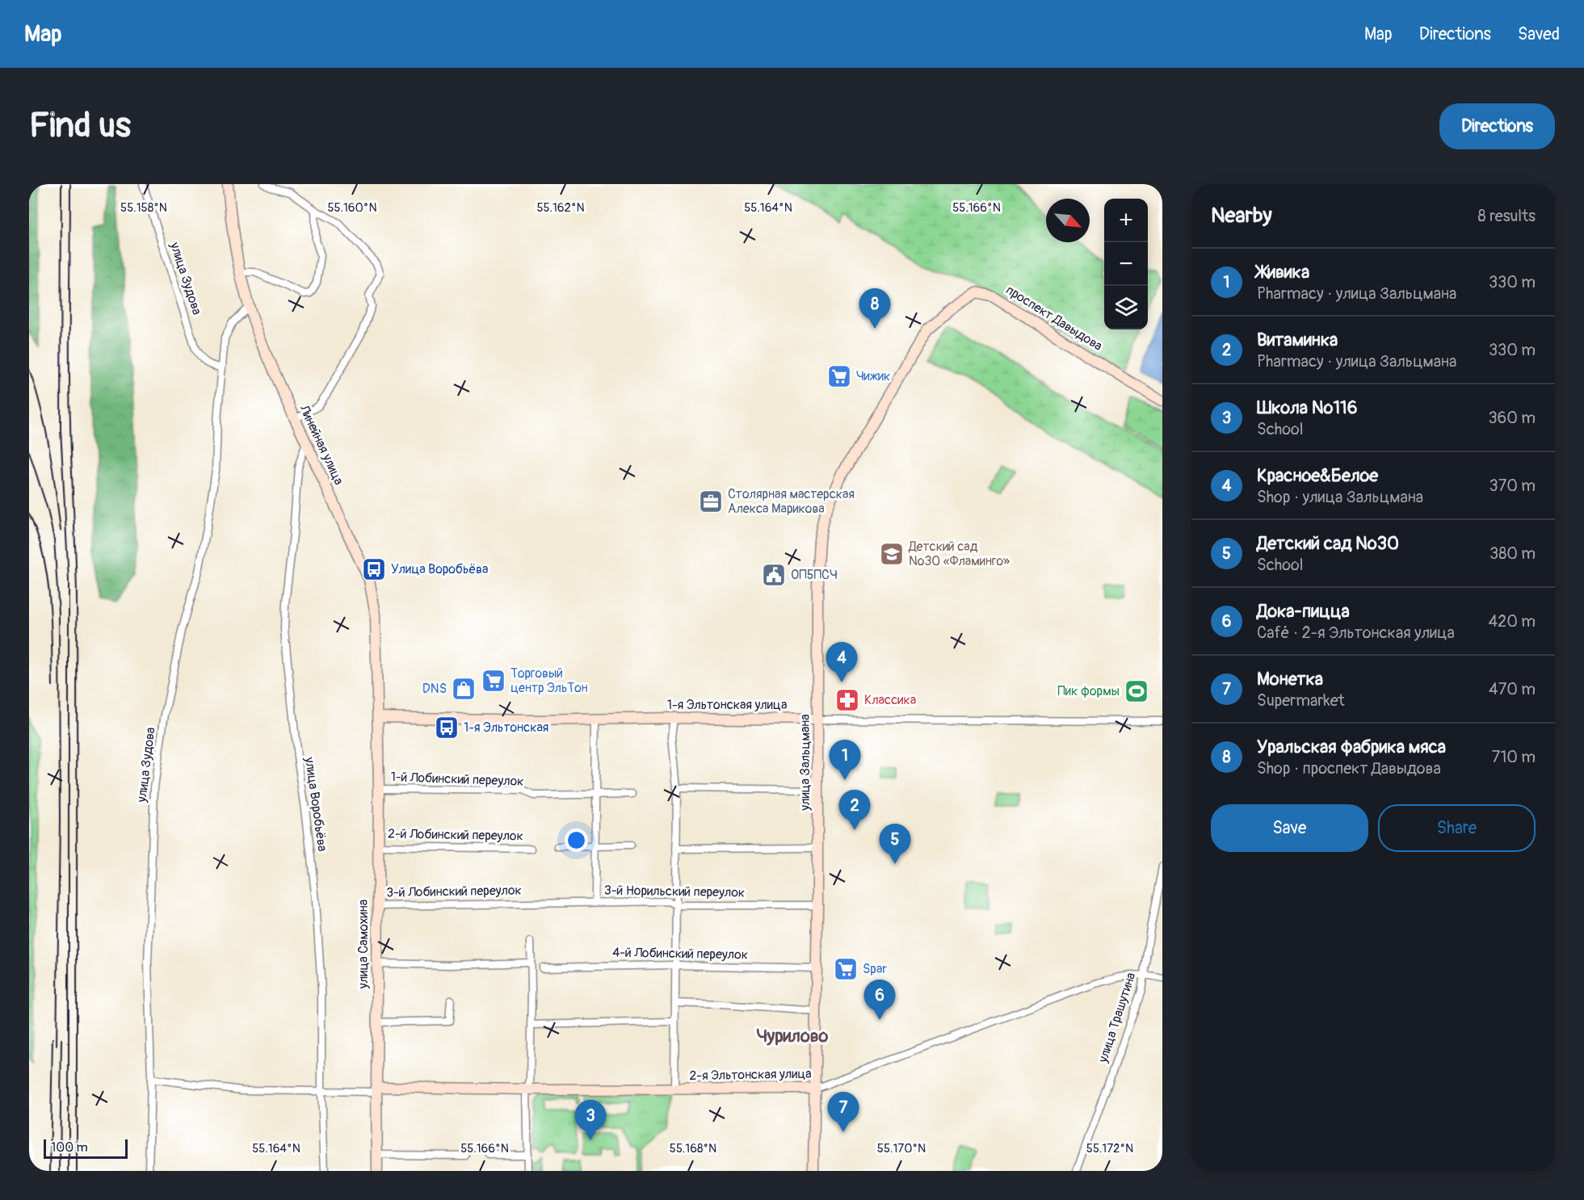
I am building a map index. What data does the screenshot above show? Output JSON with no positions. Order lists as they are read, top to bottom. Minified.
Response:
{"streets":{"street":["улица Зудова","проспект Давыдова","Линейная улица","1-я Эльтонская улица","улица Зальцмана","1-й Лобинский переулок","улица Воробьёва","2-й Лобинский переулок","3-й Лобинский переулок","3-й Норильский переулок","улица Самохина","4-й Лобинский переулок","улица Трашутина","2-я Эльтонская улица"]},"crossings":[["улица Зудова","Линейная улица"],["проспект Давыдова","улица Зальцмана"],["Линейная улица","1-я Эльтонская улица"],["Линейная улица","улица Воробьёва"],["Линейная улица","улица Самохина"],["1-я Эльтонская улица","улица Зальцмана"],["1-я Эльтонская улица","улица Самохина"],["улица Зальцмана","3-й Норильский переулок"],["улица Зальцмана","4-й Лобинский переулок"],["улица Зальцмана","2-я Эльтонская улица"],["1-й Лобинский переулок","улица Самохина"],["2-й Лобинский переулок","улица Самохина"],["3-й Лобинский переулок","3-й Норильский переулок"],["3-й Лобинский переулок","улица Самохина"],["улица Самохина","2-я Эльтонская улица"],["улица Трашутина","2-я Эльтонская улица"]],"districts":["Чурилово"],"places":{"supermarket":["Чижик","Торговый центр ЭльТон","Spar"],"office":["Столярная мастерская Алекса Марикова"],"school or university":["Детский сад №30 «Фламинго»"],"bus stop":["Улица Воробьёва","1-я Эльтонская"],"public building":["ОП5ПСЧ"],"shop":["DNS"],"sports":["Пик формы"],"pharmacy":["Классика"]},"scale_bar":"100 m","north":"bottom right","page":{"header":"Map","nav":["Map","Directions","Saved"],"buttons":["Directions",["Save","Share"]],"title":"Find us","heading":["Nearby","8 results"],"map_buttons":["+","−"],"list":[{"mark":"1","name":"Живика","note":"Pharmacy · улица Зальцмана","value":"330 m"},{"mark":"2","name":"Витаминка","note":"Pharmacy · улица Зальцмана","value":"330 m"},{"mark":"3","name":"Школа №116","note":"School","value":"360 m"},{"mark":"4","name":"Красное&Белое","note":"Shop · улица Зальцмана","value":"370 m"},{"mark":"5","name":"Детский сад №30","note":"School","value":"380 m"},{"mark":"6","name":"Дока-пицца","note":"Café · 2-я Эльтонская улица","value":"420 m"},{"mark":"7","name":"Монетка","note":"Supermarket","value":"470 m"},{"mark":"8","name":"Уральская фабрика мяса","note":"Shop · проспект Давыдова","value":"710 m"}],"pins":["8","4","1","2","5","6","7","3"],"scale":"100 m"},"coordinates":["55.158°N","55.160°N","55.162°N","55.164°N","55.166°N","55.168°N","55.170°N","55.172°N"]}
